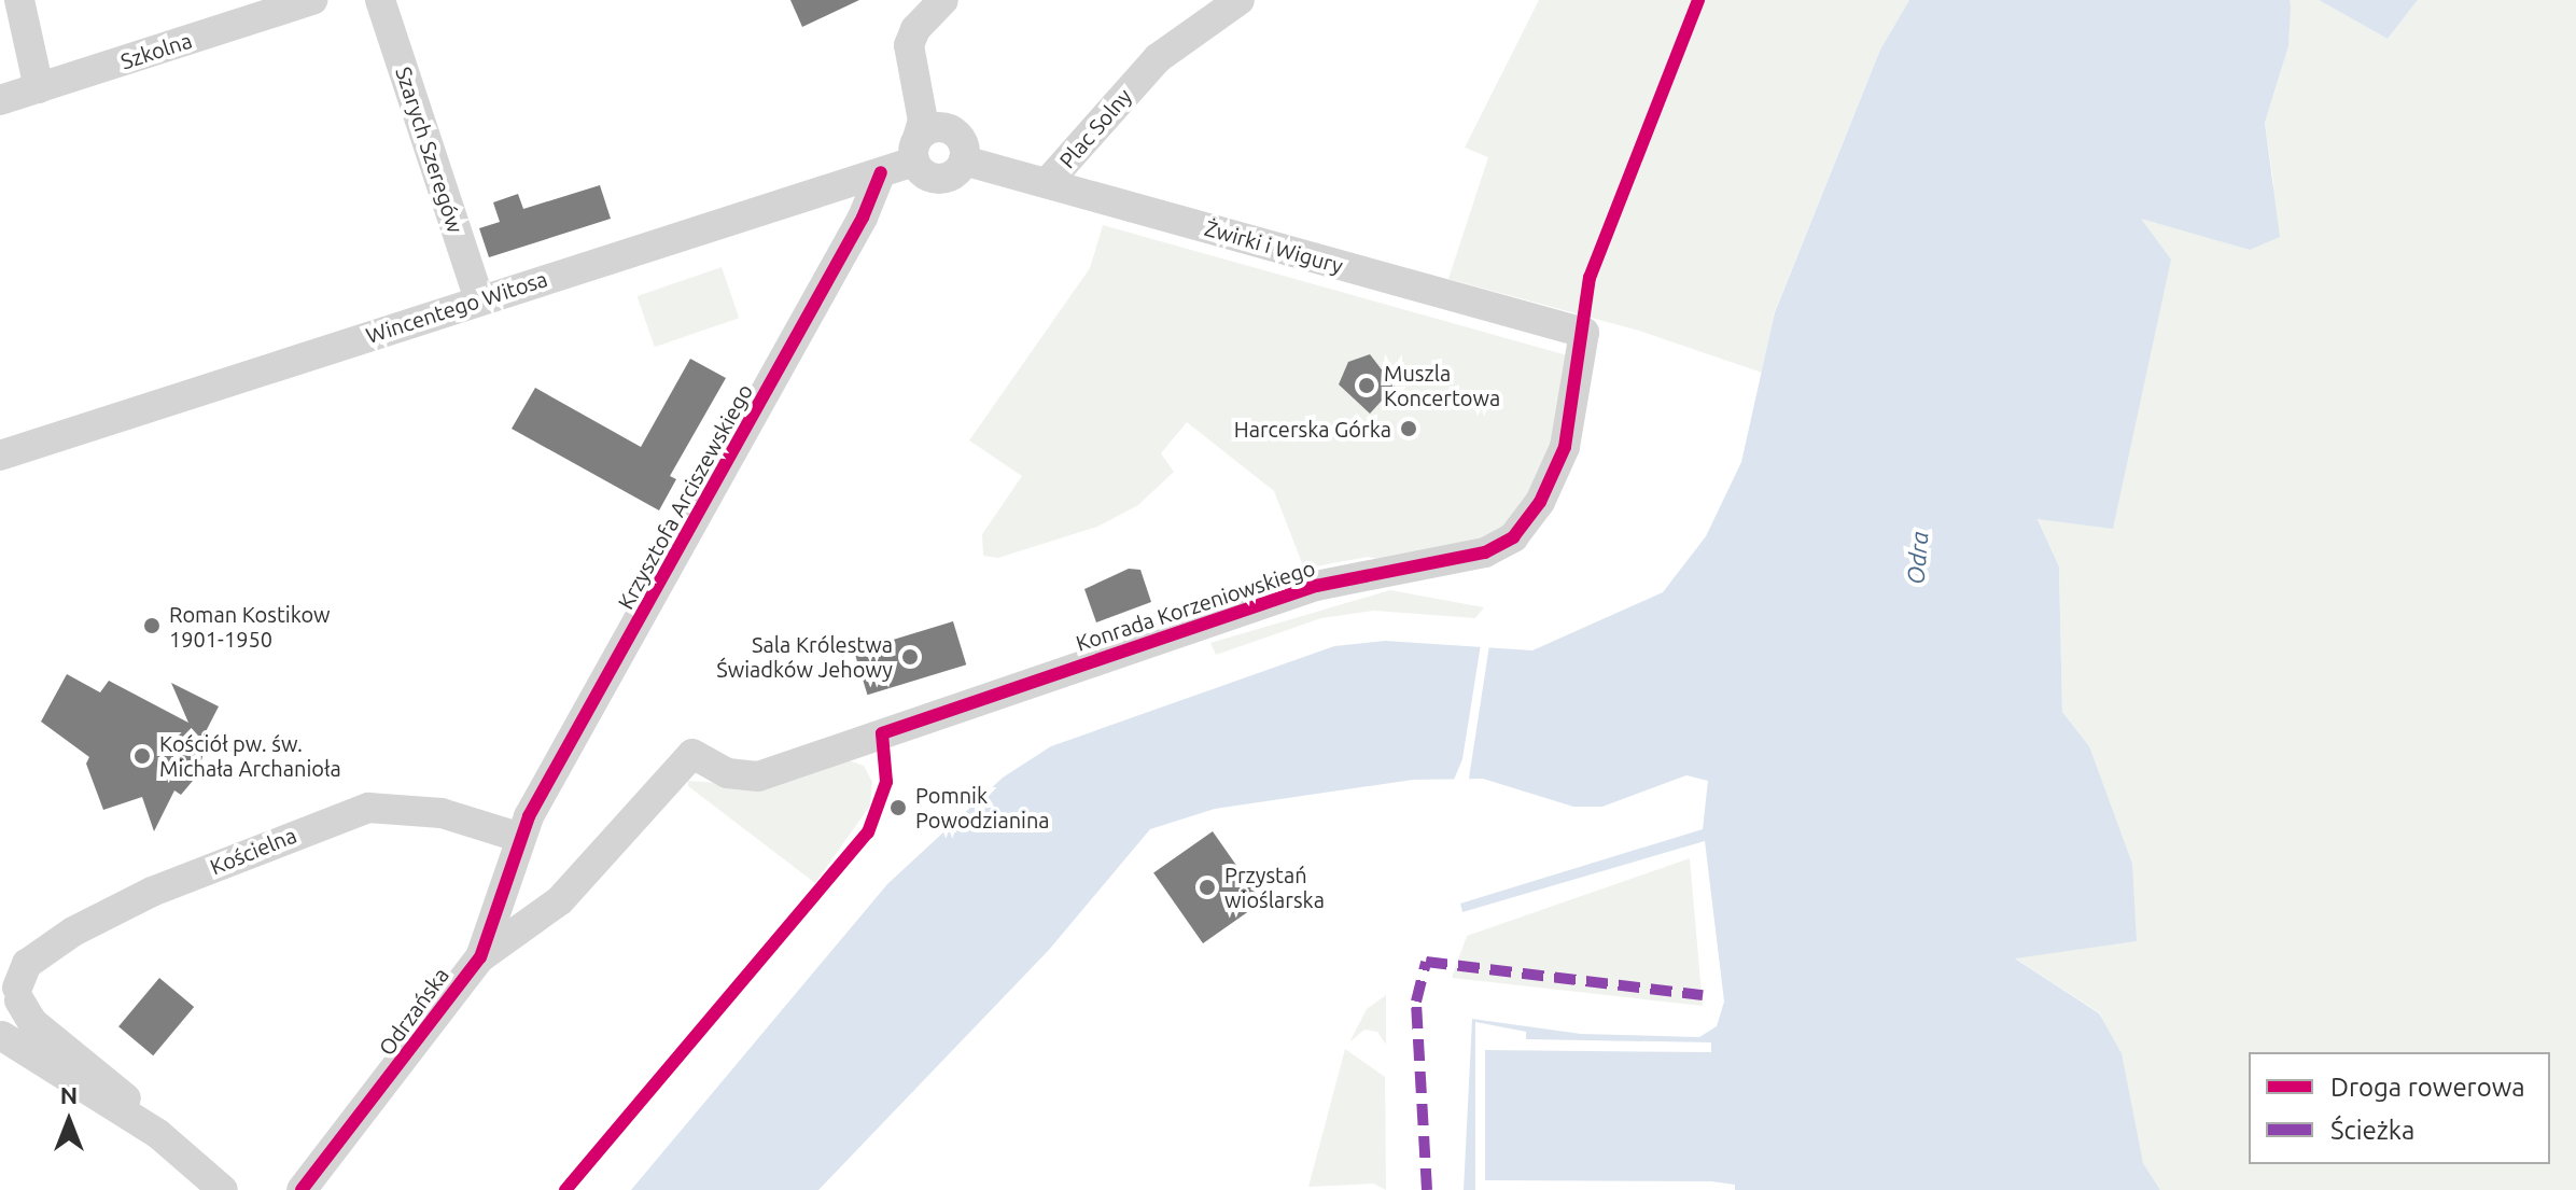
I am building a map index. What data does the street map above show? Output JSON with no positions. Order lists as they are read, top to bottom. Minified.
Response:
{"streets":{"street":["Szkolna","Plac Solny","Szarych Szeregów","Żwirki i Wigury","Wincentego Witosa","Krzysztofa Arciszewskiego","Konrada Korzeniowskiego","Kościelna","Odrzańska"]},"crossings":[["Plac Solny","Żwirki i Wigury"],["Szarych Szeregów","Wincentego Witosa"],["Żwirki i Wigury","Wincentego Witosa"],["Żwirki i Wigury","Konrada Korzeniowskiego"],["Wincentego Witosa","Krzysztofa Arciszewskiego"],["Krzysztofa Arciszewskiego","Kościelna"],["Krzysztofa Arciszewskiego","Odrzańska"],["Konrada Korzeniowskiego","Odrzańska"],["Kościelna","Odrzańska"]],"water":["Odra"],"places":["Muszla Koncertowa","Harcerska Górka","Roman Kostikow 1901-1950","Sala Królestwa Świadków Jehowy","Kościół pw. św. Michała Archanioła","Pomnik Powodzianina","Przystań wioślarska"],"legend":["Droga rowerowa","Ścieżka"],"north":"top"}
